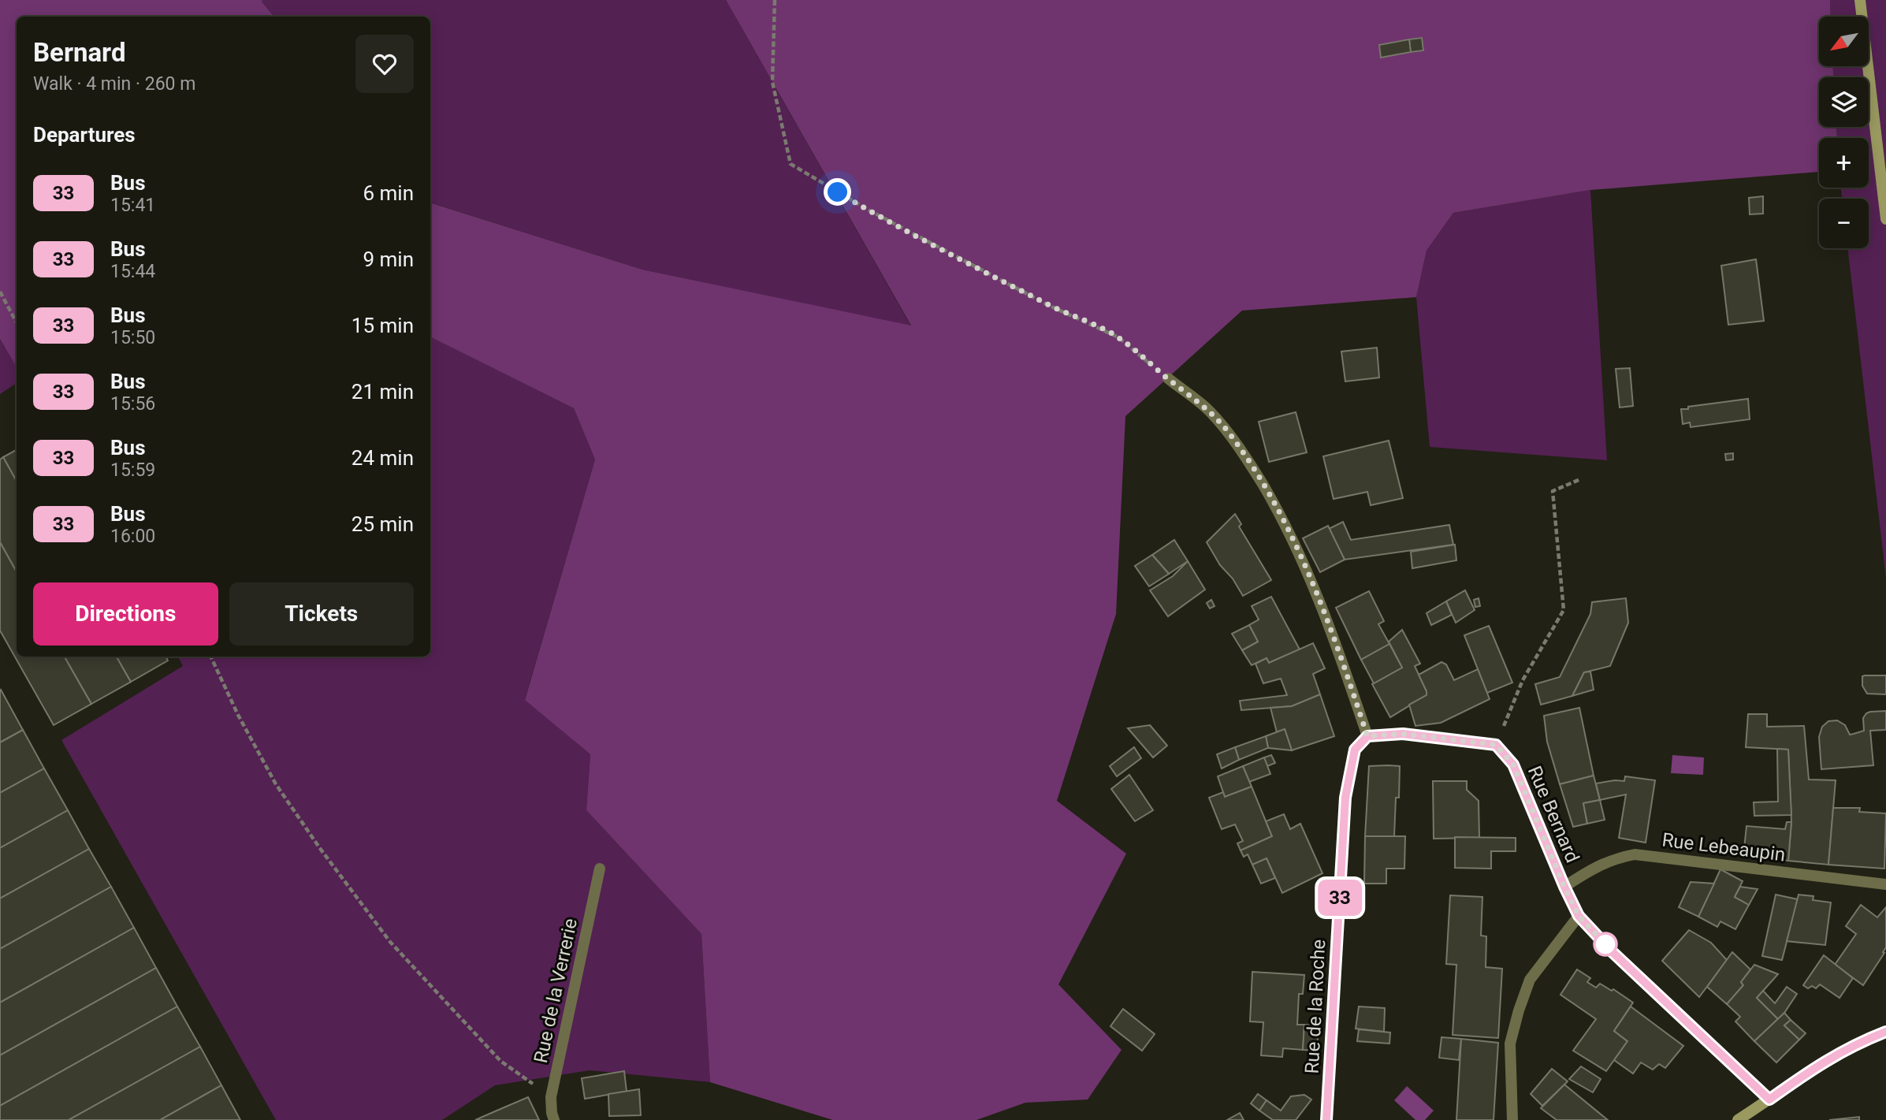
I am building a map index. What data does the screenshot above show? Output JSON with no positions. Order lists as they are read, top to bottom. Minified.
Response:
{"streets":{"street":["Rue Bernard","Rue Lebeaupin","Rue de la Verrerie","Rue de la Roche"]},"crossings":[["Rue Bernard","Rue Lebeaupin"]],"lines":["bus line 33"],"north":"bottom left","page":{"on_map":"33","map_buttons":["+","−"],"heading":[["Bernard","Walk · 4 min · 260 m"],"Departures"],"list":[{"mark":"33","name":"Bus","note":"15:41","value":"6 min"},{"mark":"33","name":"Bus","note":"15:44","value":"9 min"},{"mark":"33","name":"Bus","note":"15:50","value":"15 min"},{"mark":"33","name":"Bus","note":"15:56","value":"21 min"},{"mark":"33","name":"Bus","note":"15:59","value":"24 min"},{"mark":"33","name":"Bus","note":"16:00","value":"25 min"}],"buttons":["Directions","Tickets"]}}
